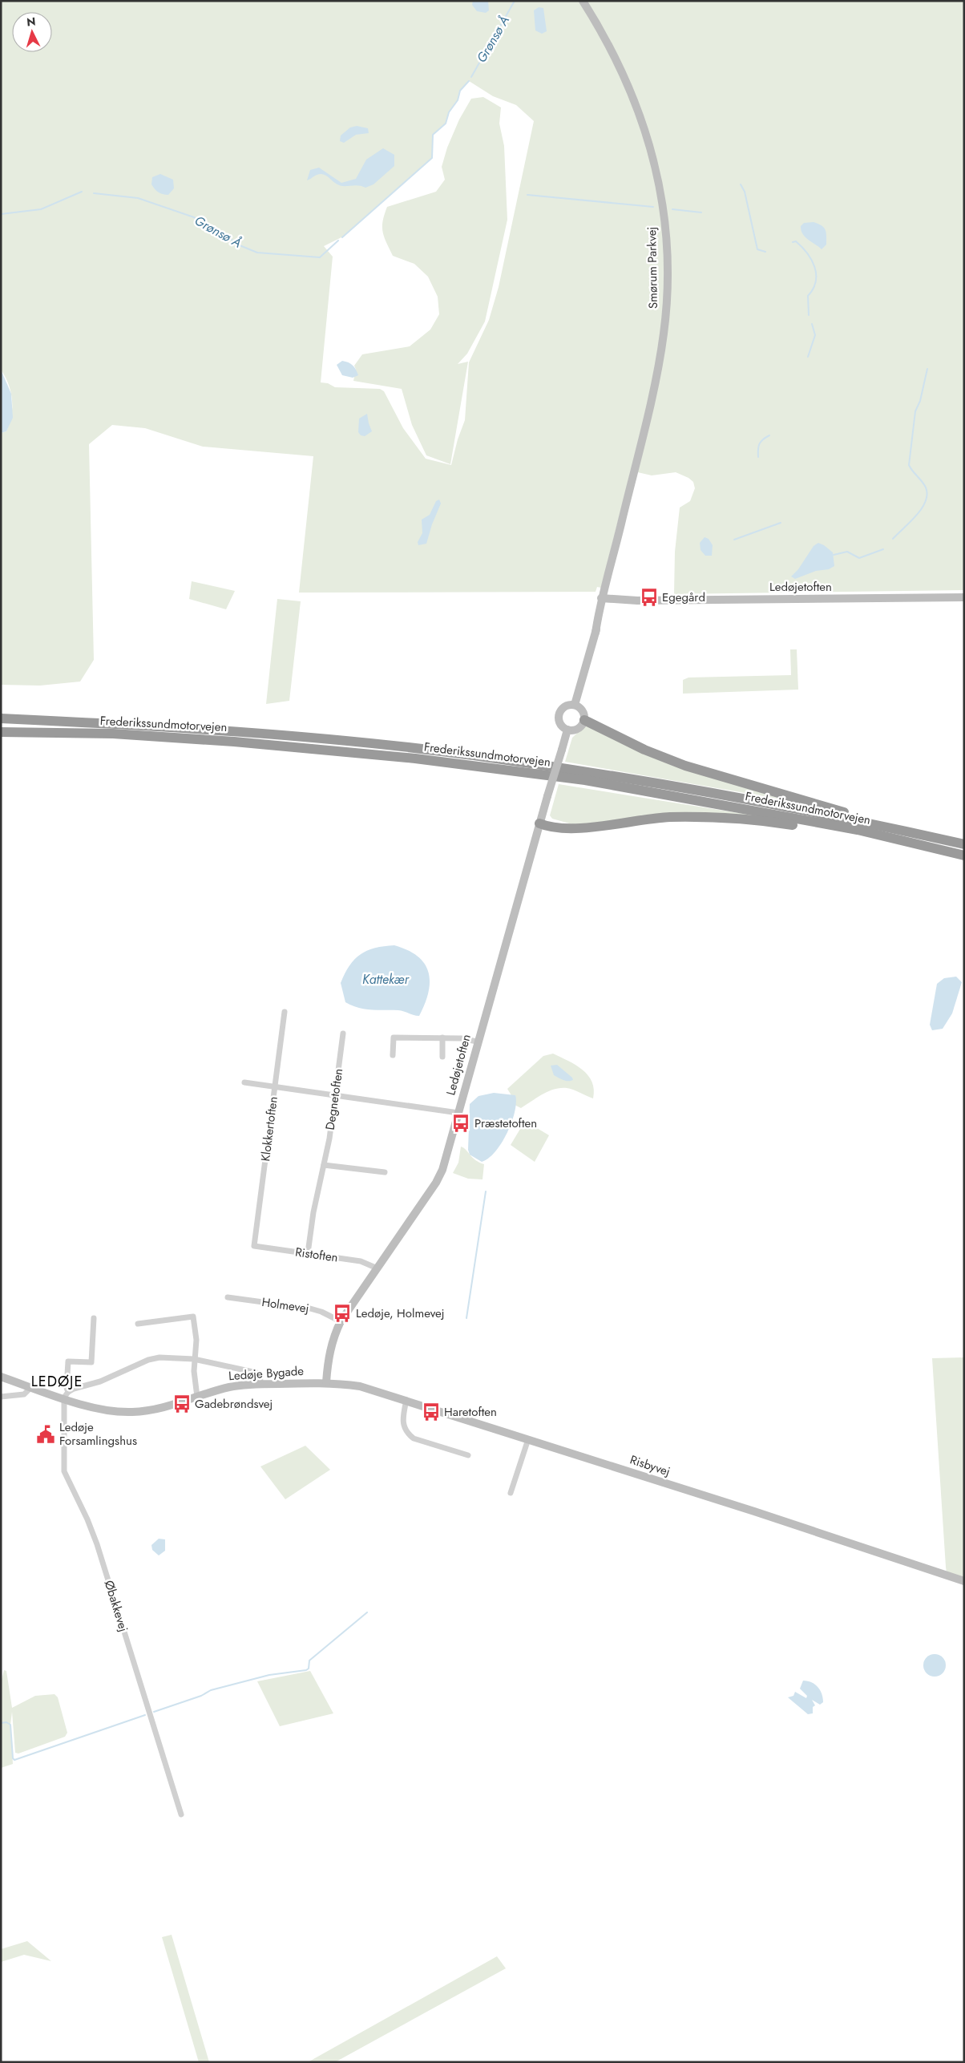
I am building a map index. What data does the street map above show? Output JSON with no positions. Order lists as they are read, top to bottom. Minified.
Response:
{"streets":{"highway":["Frederikssundmotorvejen"],"street":["Smørum Parkvej","Ledøjetoften","Degnetoften","Klokkertoften","Ristoften","Holmevej","Ledøje Bygade","Risbyvej","Øbakkevej"]},"crossings":[["Smørum Parkvej","Ledøjetoften"],["Ledøjetoften","Ristoften"],["Ledøjetoften","Holmevej"],["Ledøjetoften","Ledøje Bygade"],["Ledøjetoften","Risbyvej"],["Degnetoften","Ristoften"],["Klokkertoften","Ristoften"],["Ledøje Bygade","Risbyvej"],["Ledøje Bygade","Øbakkevej"]],"districts":["LEDØJE"],"water":["Grønsø Å","Kattekær"],"places":{"bus stop":["Egegård","Præstetoften","Ledøje, Holmevej","Gadebrøndsvej","Haretoften"],"public building":["Ledøje Forsamlingshus"]},"north":"top"}
